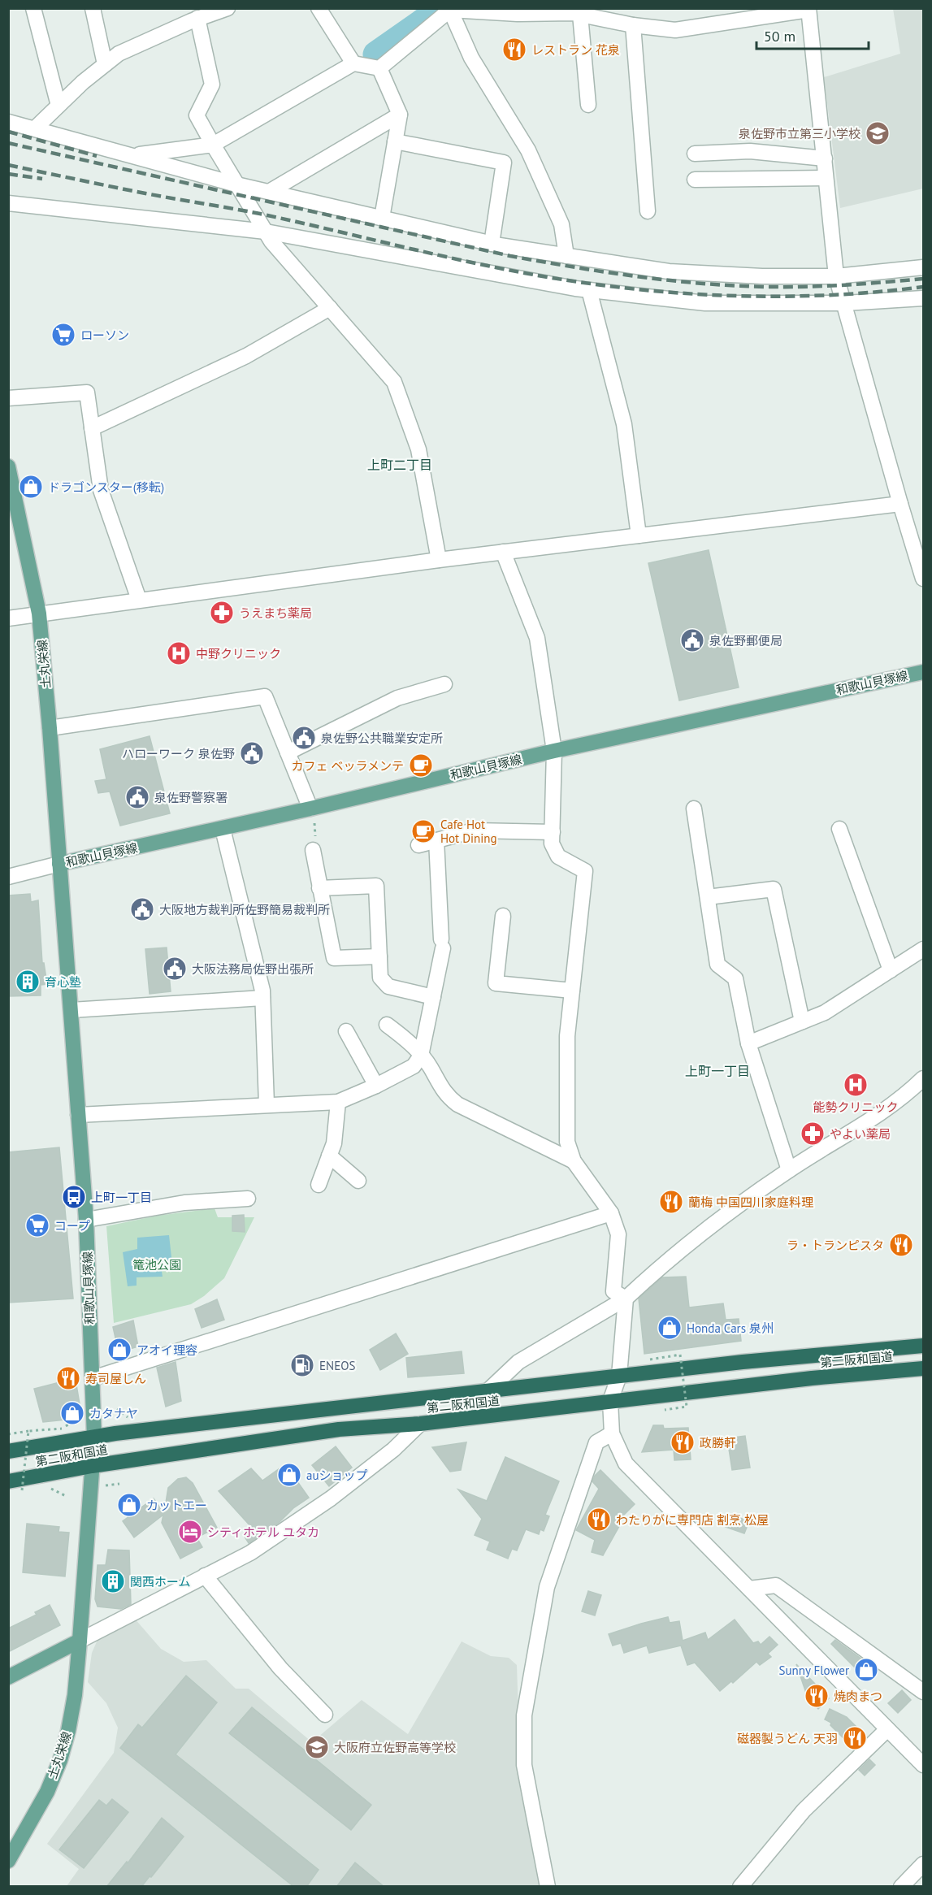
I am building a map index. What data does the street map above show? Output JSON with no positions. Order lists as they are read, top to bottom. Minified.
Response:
{"streets":{"highway":["第二阪和国道"],"main road":["土丸栄線","和歌山貝塚線"]},"crossings":[["土丸栄線","和歌山貝塚線"],["和歌山貝塚線","第二阪和国道"]],"districts":["上町二丁目","上町一丁目"],"parks":["篭池公園"],"places":{"restaurant":["レストラン 花泉","蘭梅 中国四川家庭料理","ラ・トランピスタ","寿司屋しん","政勝軒","わたりがに専門店 割烹 松屋","焼肉まつ","磁器製うどん 天羽"],"school or university":["泉佐野市立第三小学校","大阪府立佐野高等学校"],"supermarket":["ローソン","コープ"],"shop":["ドラゴンスター(移転)","Honda Cars 泉州","アオイ理容","カタナヤ","auショップ","カットエー","Sunny Flower"],"pharmacy":["うえまち薬局","やよい薬局"],"public building":["泉佐野郵便局","泉佐野公共職業安定所","ハローワーク 泉佐野","泉佐野警察署","大阪地方裁判所佐野簡易裁判所","大阪法務局佐野出張所"],"hospital":["中野クリニック","能勢クリニック"],"cafe":["カフェ ベッラメンテ","Cafe Hot Hot Dining"],"building":["育心塾","関西ホーム"],"bus stop":["上町一丁目"],"fuel station":["ENEOS"],"hotel":["シティホテル ユタカ"]},"scale_bar":"50 m"}
